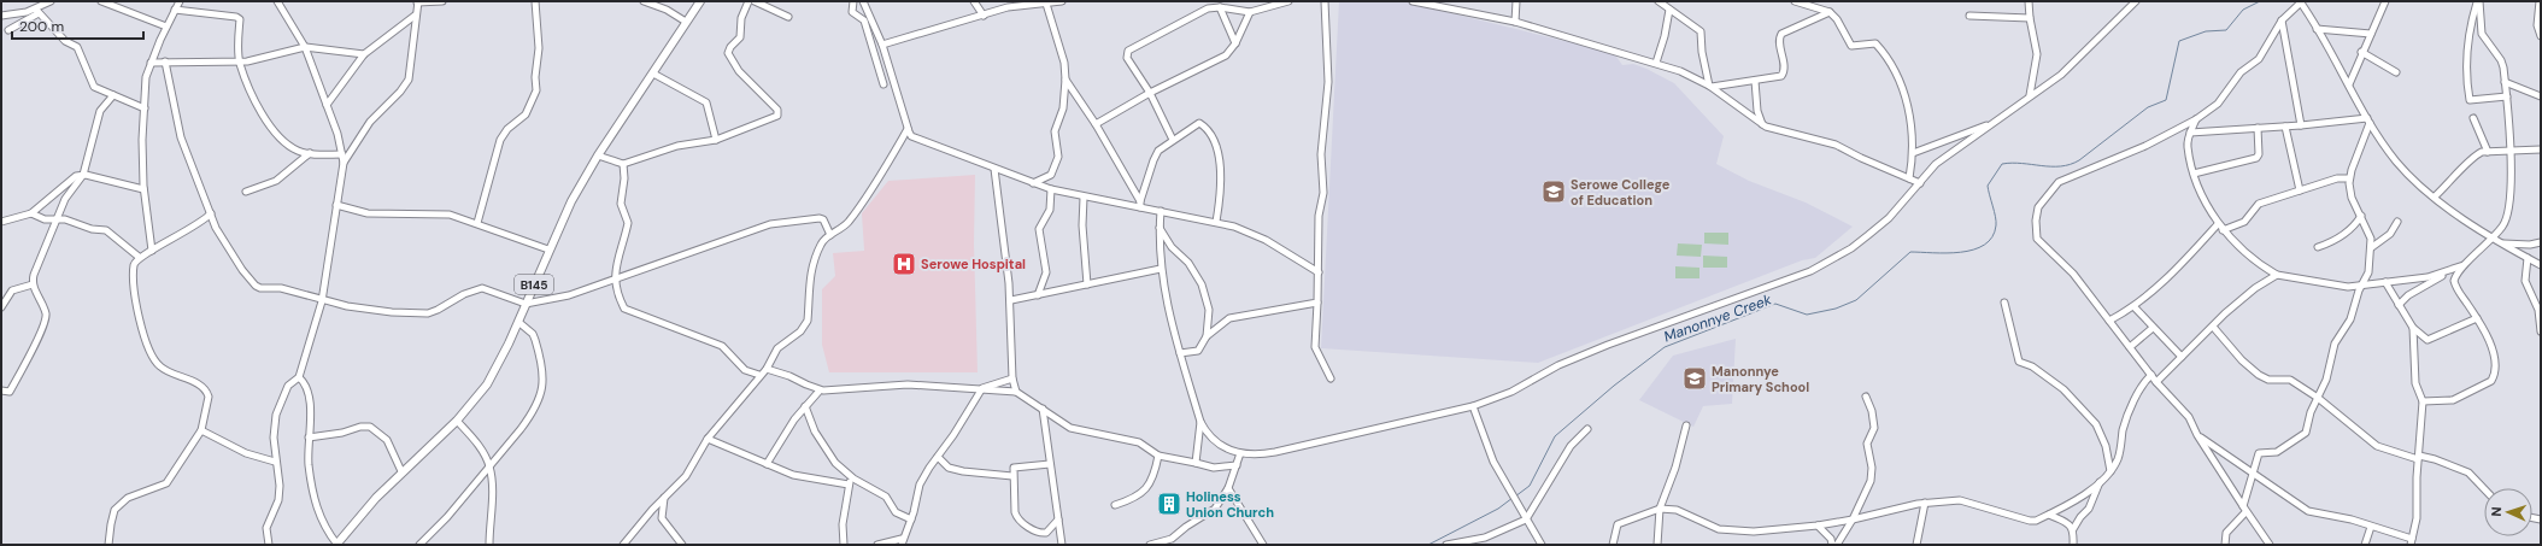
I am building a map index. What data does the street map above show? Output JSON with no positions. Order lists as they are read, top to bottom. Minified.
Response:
{"streets":{"main road":["B145"]},"water":["Manonnye Creek"],"places":{"school or university":["Serowe College of Education","Manonnye Primary School"],"hospital":["Serowe Hospital"],"building":["Holiness Union Church"]},"scale_bar":"200 m","north":"left"}
